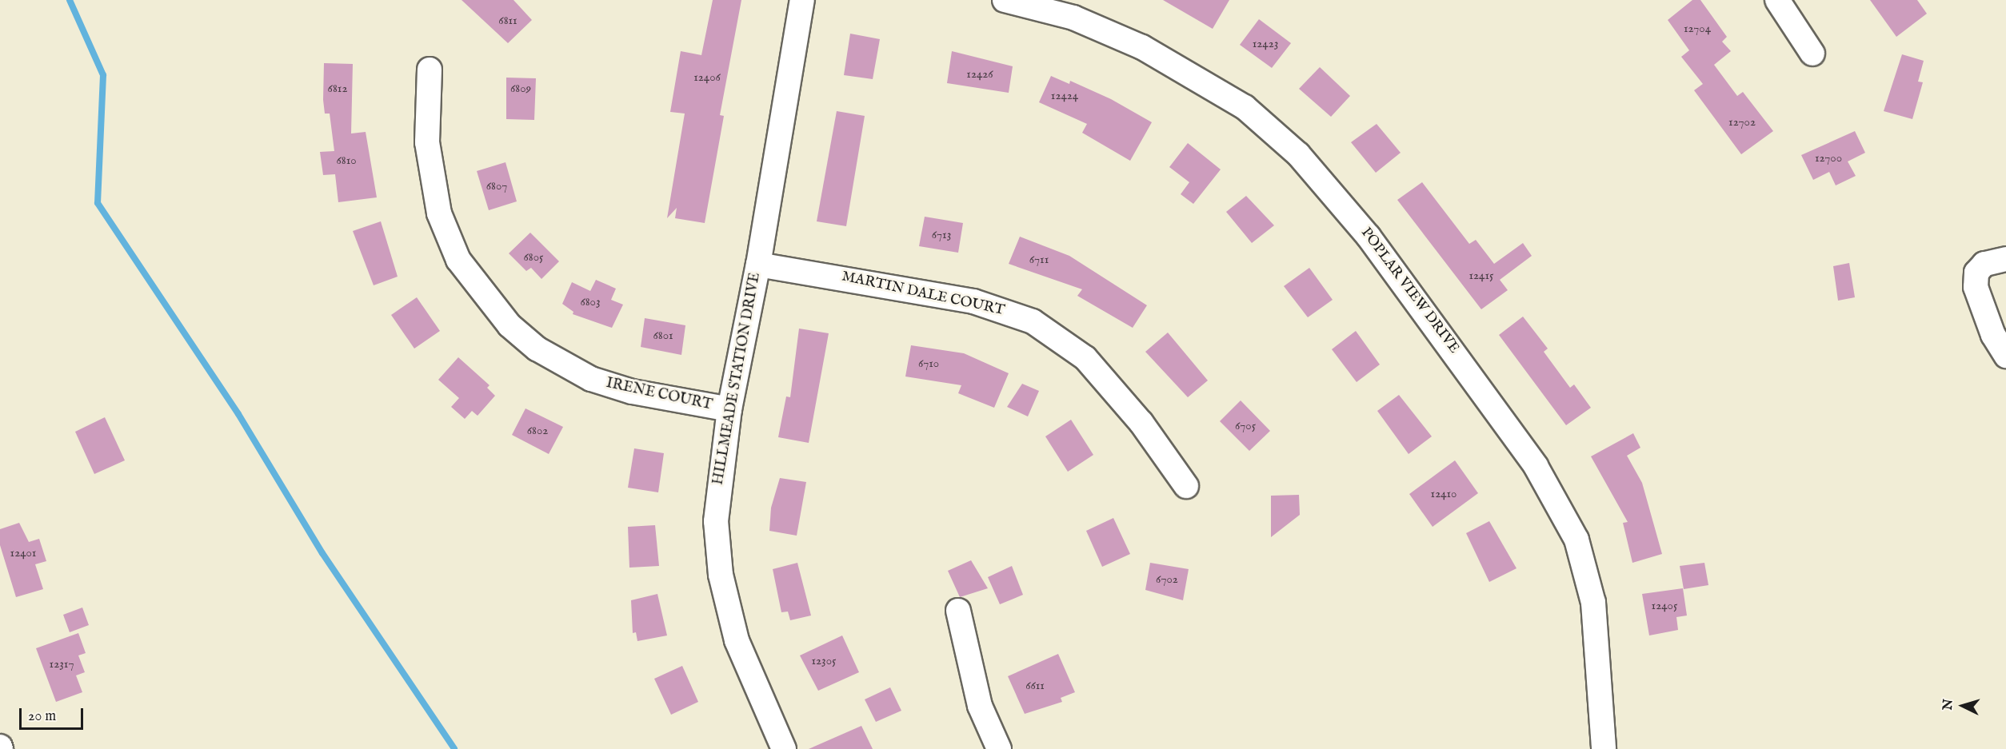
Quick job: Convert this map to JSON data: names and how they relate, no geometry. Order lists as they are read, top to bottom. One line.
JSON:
{"streets":{"street":["POPLAR VIEW DRIVE","MARTIN DALE COURT","HILLMEADE STATION DRIVE","IRENE COURT"]},"crossings":[["MARTIN DALE COURT","HILLMEADE STATION DRIVE"],["HILLMEADE STATION DRIVE","IRENE COURT"]],"house_numbers":["6811","12704","12423","12426","12406","6812","6809","12424","12702","12700","6810","6807","6713","6805","6711","12415","6803","6801","6710","6705","6802","12410","12401","6702","12405","12305","12317","6611"],"scale_bar":"20 m","north":"left"}
